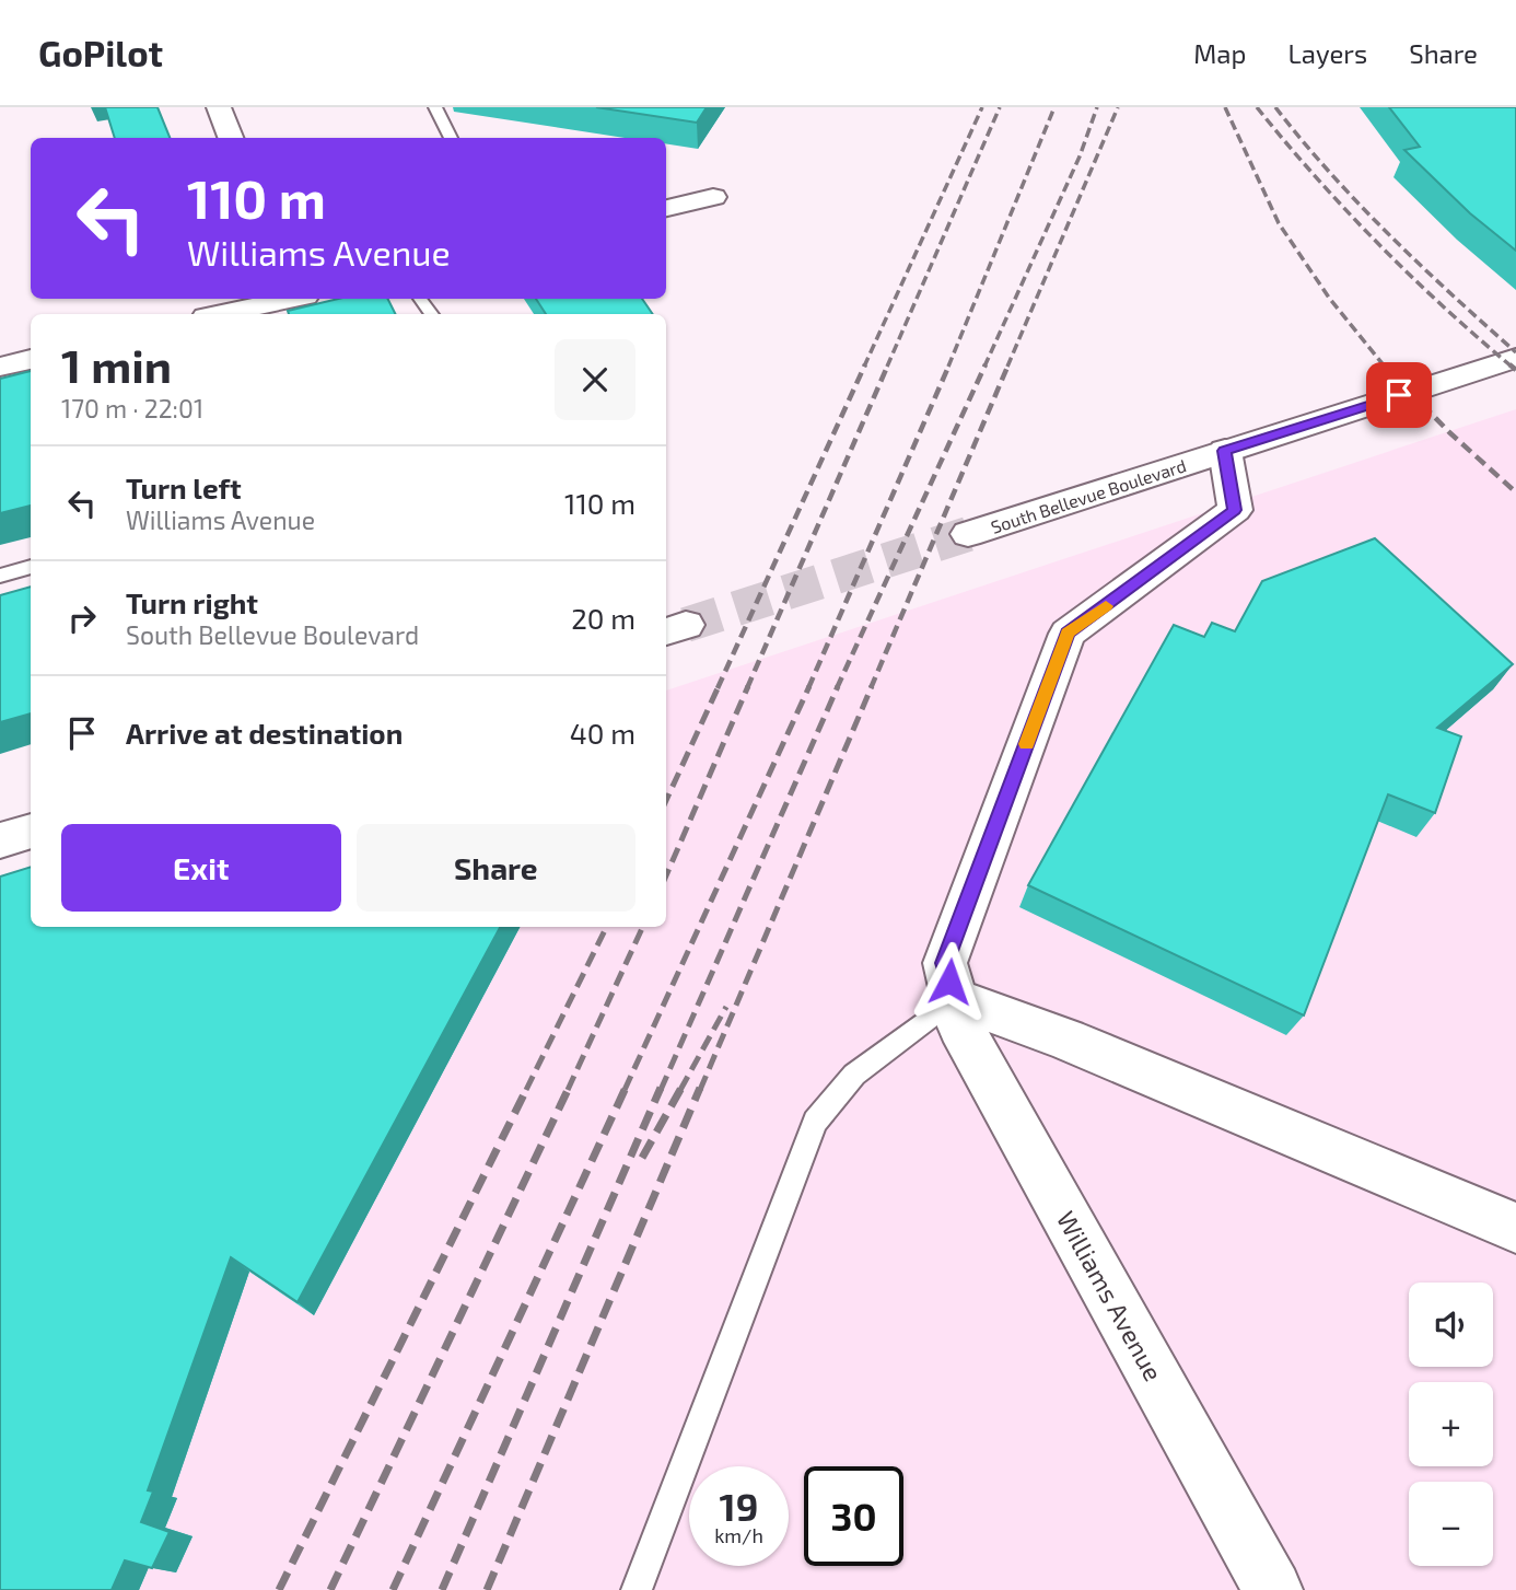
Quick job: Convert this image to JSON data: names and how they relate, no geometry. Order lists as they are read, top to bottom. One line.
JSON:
{"streets":{"street":["South Bellevue Boulevard","Williams Avenue"]},"crossings":[["South Bellevue Boulevard","Williams Avenue"]],"page":{"header":"GoPilot","nav":["Map","Layers","Share"],"turn":["110 m","Williams Avenue"],"heading":["1 min","170 m · 22:01"],"list":[{"name":"Turn left","note":"Williams Avenue","value":"110 m"},{"name":"Turn right","note":"South Bellevue Boulevard","value":"20 m"},{"name":"Arrive at destination","value":"40 m"}],"buttons":["Exit","Share"],"map_buttons":["+","−"],"speed":"19 km/h","limit":"30"}}
